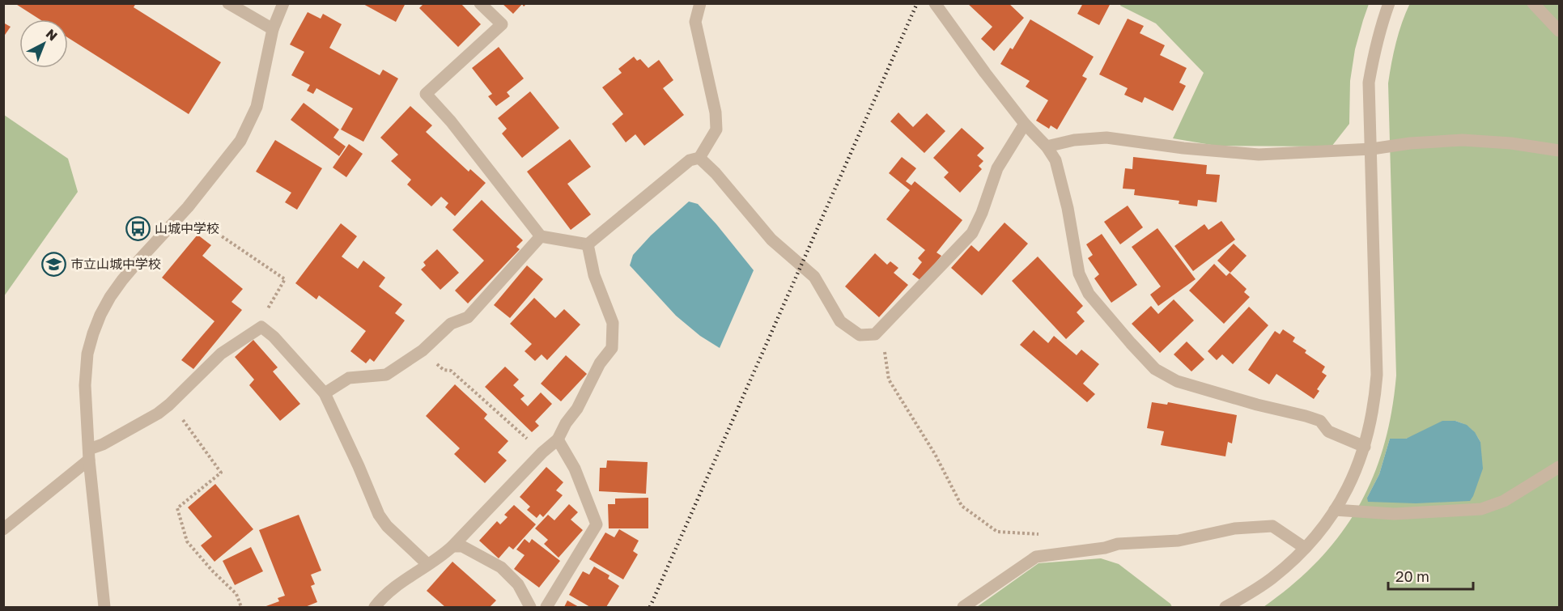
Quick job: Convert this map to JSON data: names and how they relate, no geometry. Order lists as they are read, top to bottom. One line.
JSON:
{"places":{"bus stop":["山城中学校"],"school or university":["市立山城中学校"]},"scale_bar":"20 m","north":"top right"}
